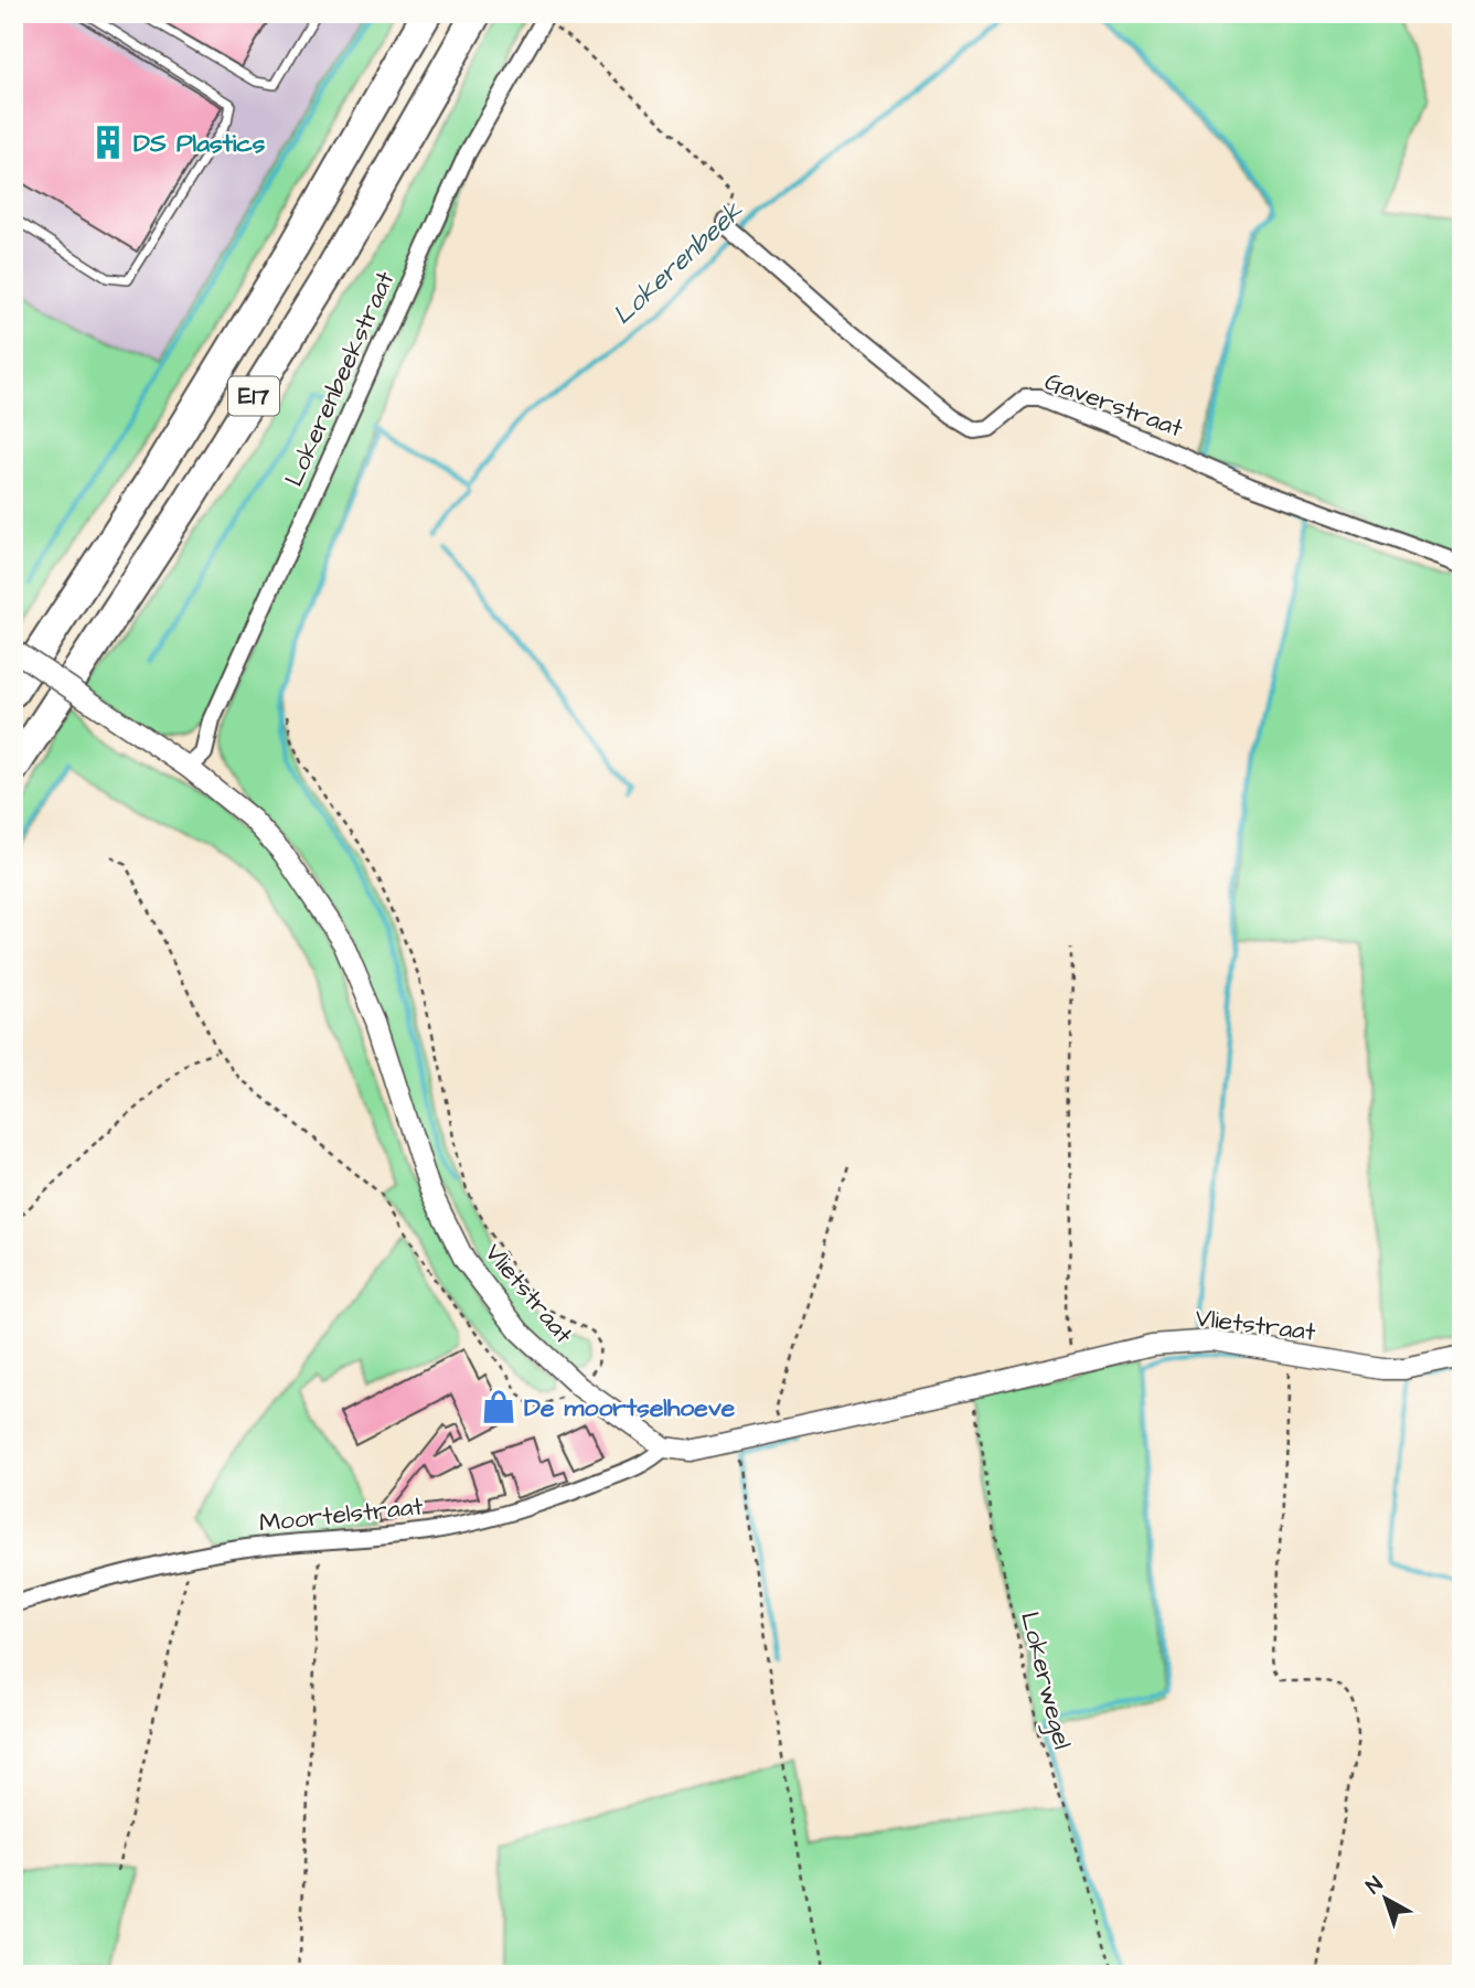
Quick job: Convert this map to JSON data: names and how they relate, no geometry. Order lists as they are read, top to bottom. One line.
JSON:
{"streets":{"highway":["E17"],"street":["Lokerenbeekstraat","Gaverstraat","Vlietstraat","Moortelstraat"],"path":["Lokerwegel"]},"crossings":[["Lokerenbeekstraat","Vlietstraat"],["Vlietstraat","Moortelstraat"],["Vlietstraat","Lokerwegel"]],"water":["Lokerenbeek"],"places":{"building":["DS Plastics"],"shop":["De moortselhoeve"]},"north":"top left"}
